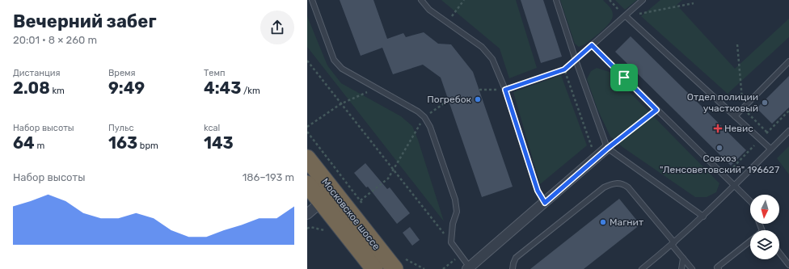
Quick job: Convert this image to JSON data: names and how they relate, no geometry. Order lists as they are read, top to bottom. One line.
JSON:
{"streets":{"highway":["Московское шоссе"]},"places":{"other":["Погребок","Отдел полиции участковый","Совхоз \"Ленсоветовский\" 196627","Магнит"],"health":["Невис"]},"north":"bottom","page":{"heading":["Вечерний забег","20:01 · 8 × 260 m"],"stats":[["Дистанция","2.08 km"],["Время","9:49"],["Темп","4:43 /km"],["Набор высоты","64 m"],["Пульс","163 bpm"],["kcal","143"]],"chart":["Набор высоты","186–193 m"]}}
